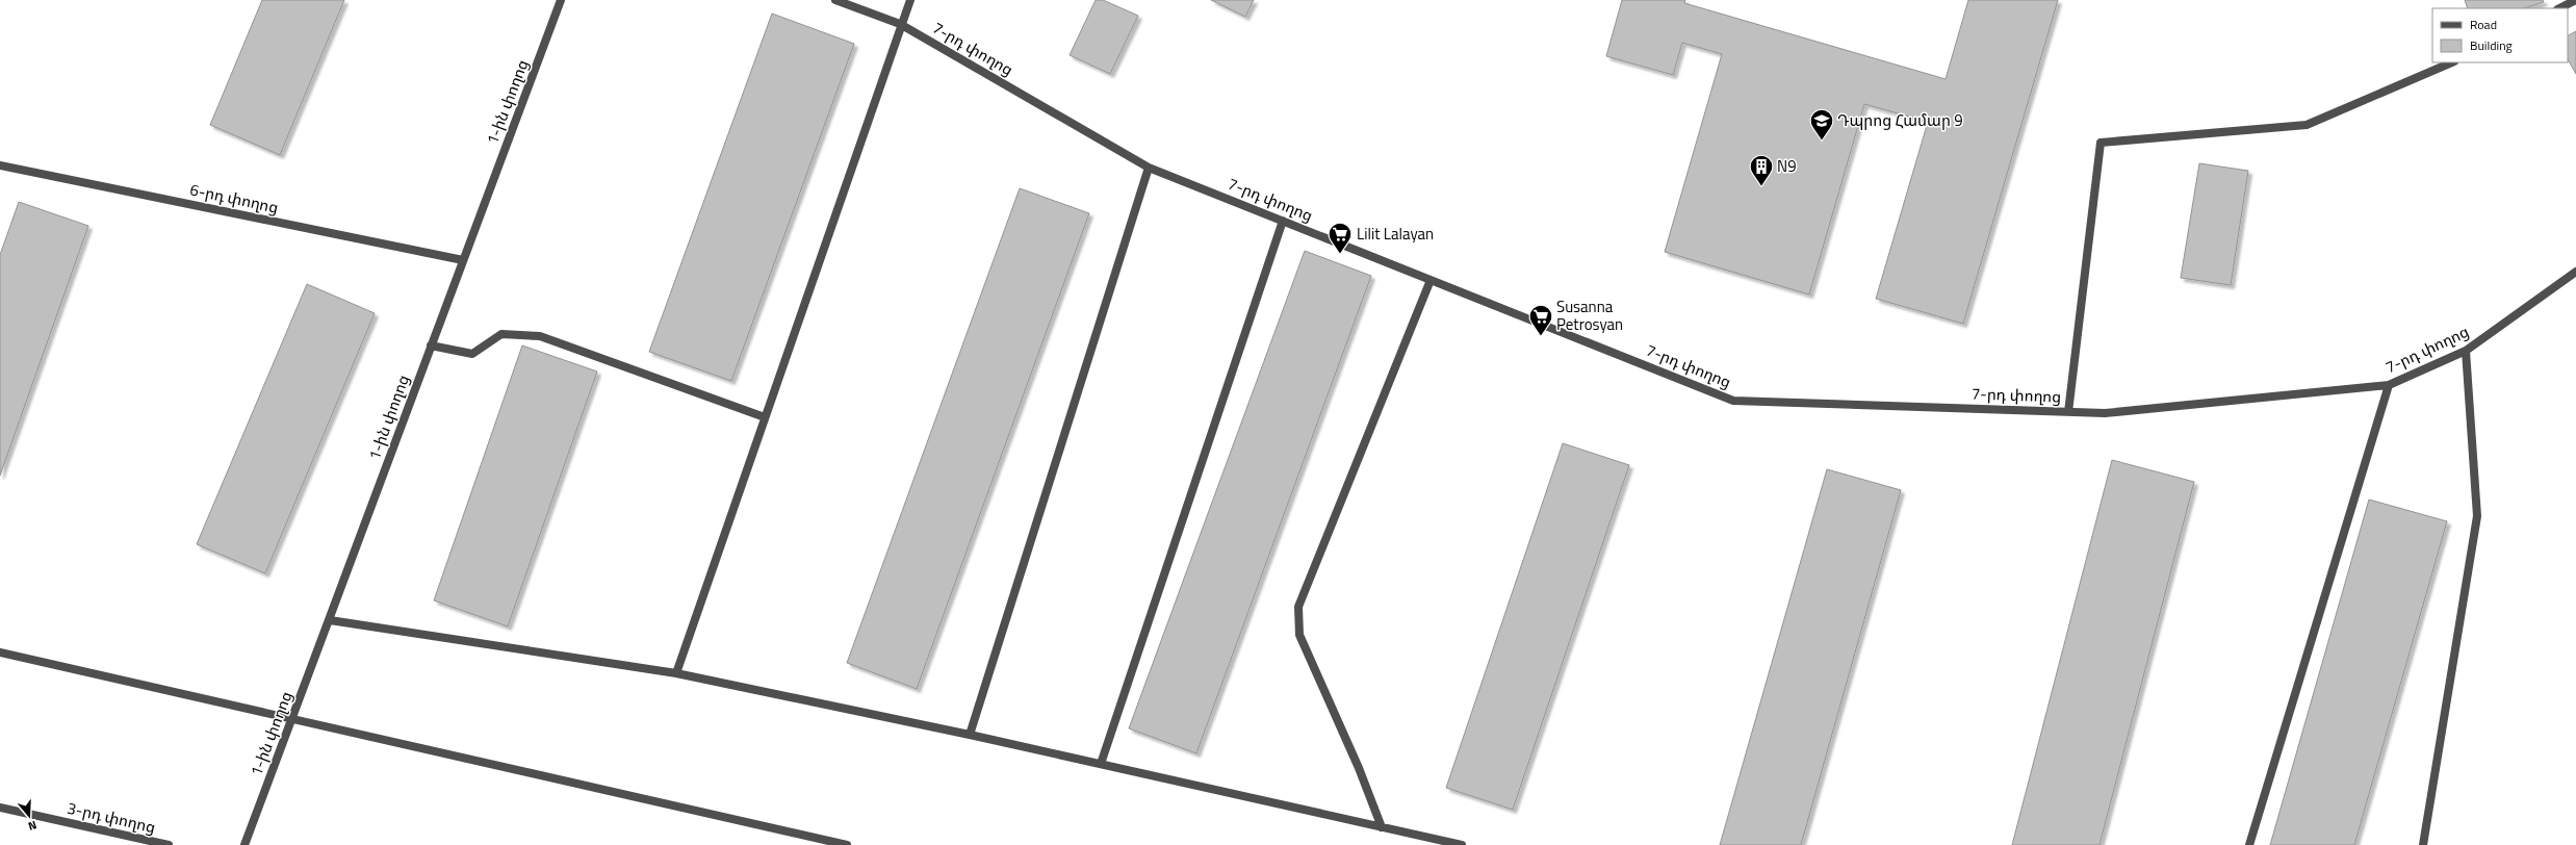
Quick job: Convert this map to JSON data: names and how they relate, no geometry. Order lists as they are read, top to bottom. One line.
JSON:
{"streets":{"street":["7-րդ փողոց","1-ին փողոց","6-րդ փողոց","3-րդ փողոց"]},"crossings":[["1-ին փողոց","6-րդ փողոց"]],"places":{"school or university":["Դպրոց Համար 9"],"building":["N9"],"supermarket":["Lilit Lalayan","Susanna Petrosyan"]},"legend":["Road","Building"],"north":"bottom"}
